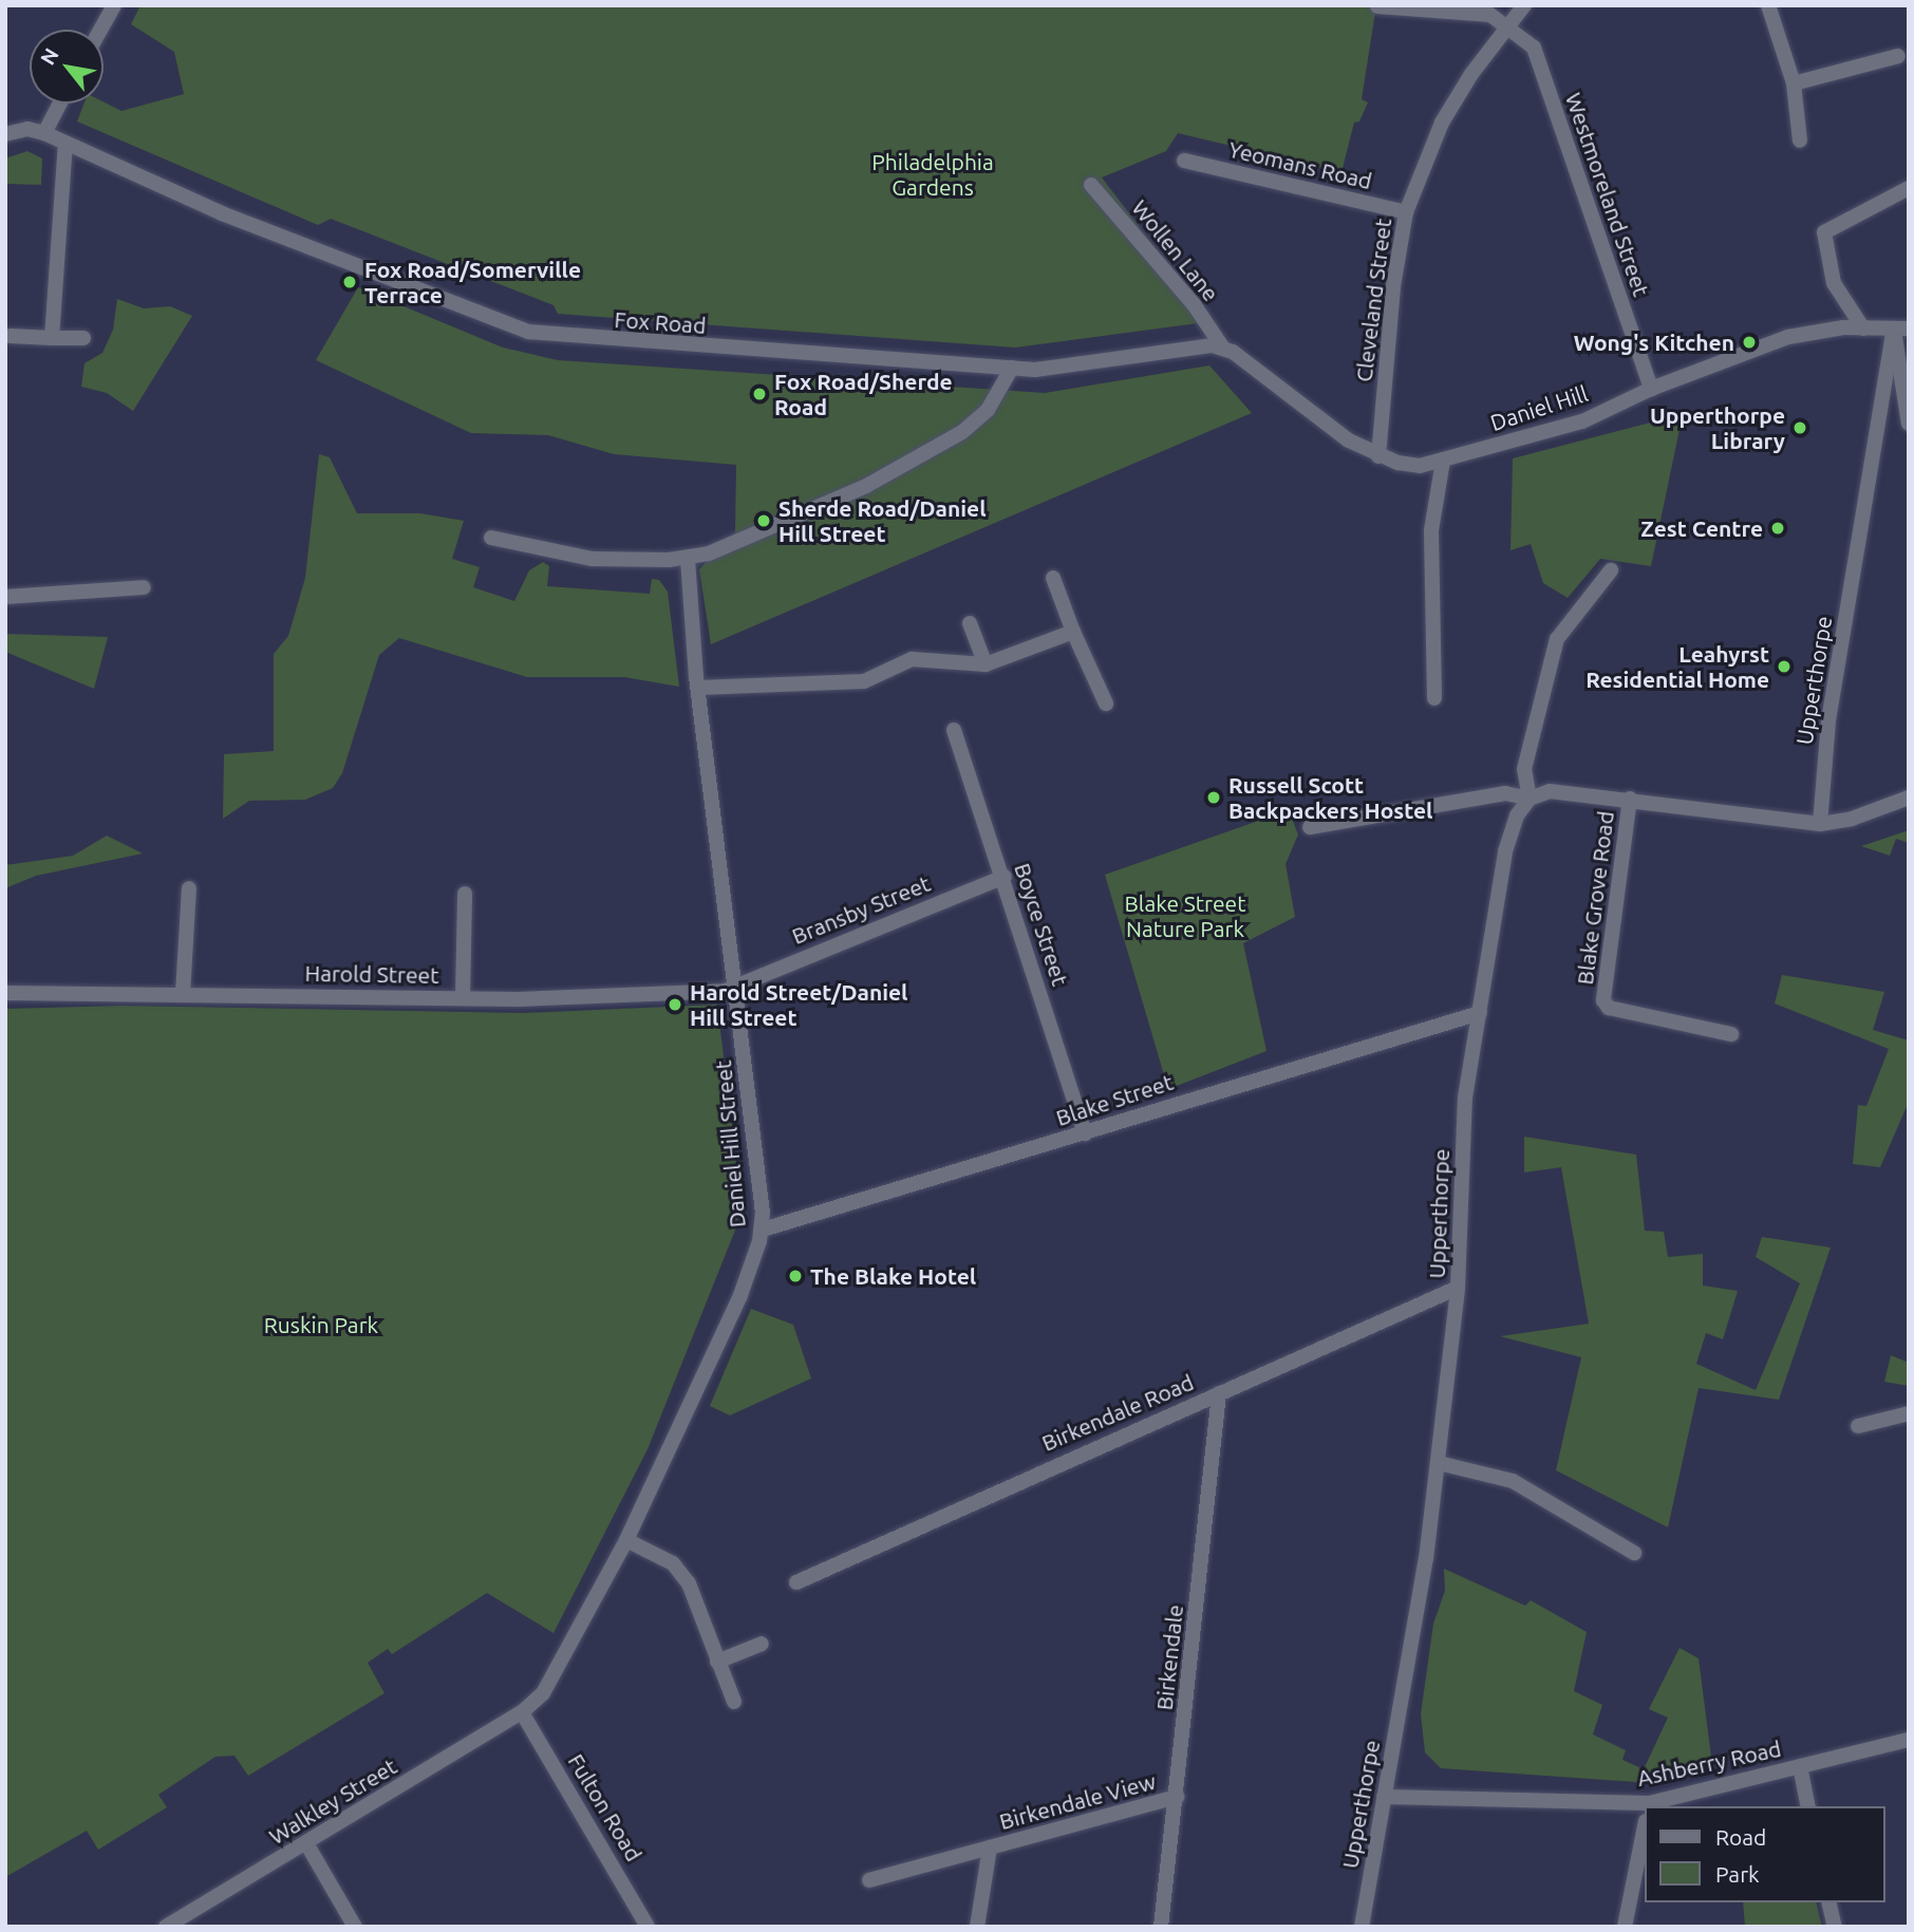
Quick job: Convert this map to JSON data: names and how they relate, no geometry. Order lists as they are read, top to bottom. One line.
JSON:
{"streets":{"street":["Yeomans Road","Westmoreland Street","Wollen Lane","Cleveland Street","Fox Road","Daniel Hill","Upperthorpe","Blake Grove Road","Bransby Street","Boyce Street","Harold Street","Blake Street","Daniel Hill Street","Birkendale Road","Birkendale","Ashberry Road","Walkley Street","Birkendale View","Fulton Road"]},"crossings":[["Yeomans Road","Cleveland Street"],["Westmoreland Street","Cleveland Street"],["Westmoreland Street","Daniel Hill"],["Wollen Lane","Fox Road"],["Wollen Lane","Daniel Hill"],["Cleveland Street","Daniel Hill"],["Fox Road","Daniel Hill"],["Daniel Hill","Upperthorpe"],["Upperthorpe","Blake Street"],["Upperthorpe","Birkendale Road"],["Upperthorpe","Ashberry Road"],["Bransby Street","Boyce Street"],["Bransby Street","Harold Street"],["Bransby Street","Daniel Hill Street"],["Boyce Street","Blake Street"],["Harold Street","Daniel Hill Street"],["Blake Street","Daniel Hill Street"],["Daniel Hill Street","Walkley Street"],["Daniel Hill Street","Fulton Road"],["Birkendale Road","Birkendale"],["Birkendale","Birkendale View"],["Walkley Street","Fulton Road"]],"parks":["Philadelphia Gardens","Blake Street Nature Park","Ruskin Park"],"places":["Fox Road/Somerville Terrace","Wong's Kitchen","Fox Road/Sherde Road","Upperthorpe Library","Sherde Road/Daniel Hill Street","Zest Centre","Leahyrst Residential Home","Russell Scott Backpackers Hostel","Harold Street/Daniel Hill Street","The Blake Hotel"],"legend":["Road","Park"],"north":"top left"}
